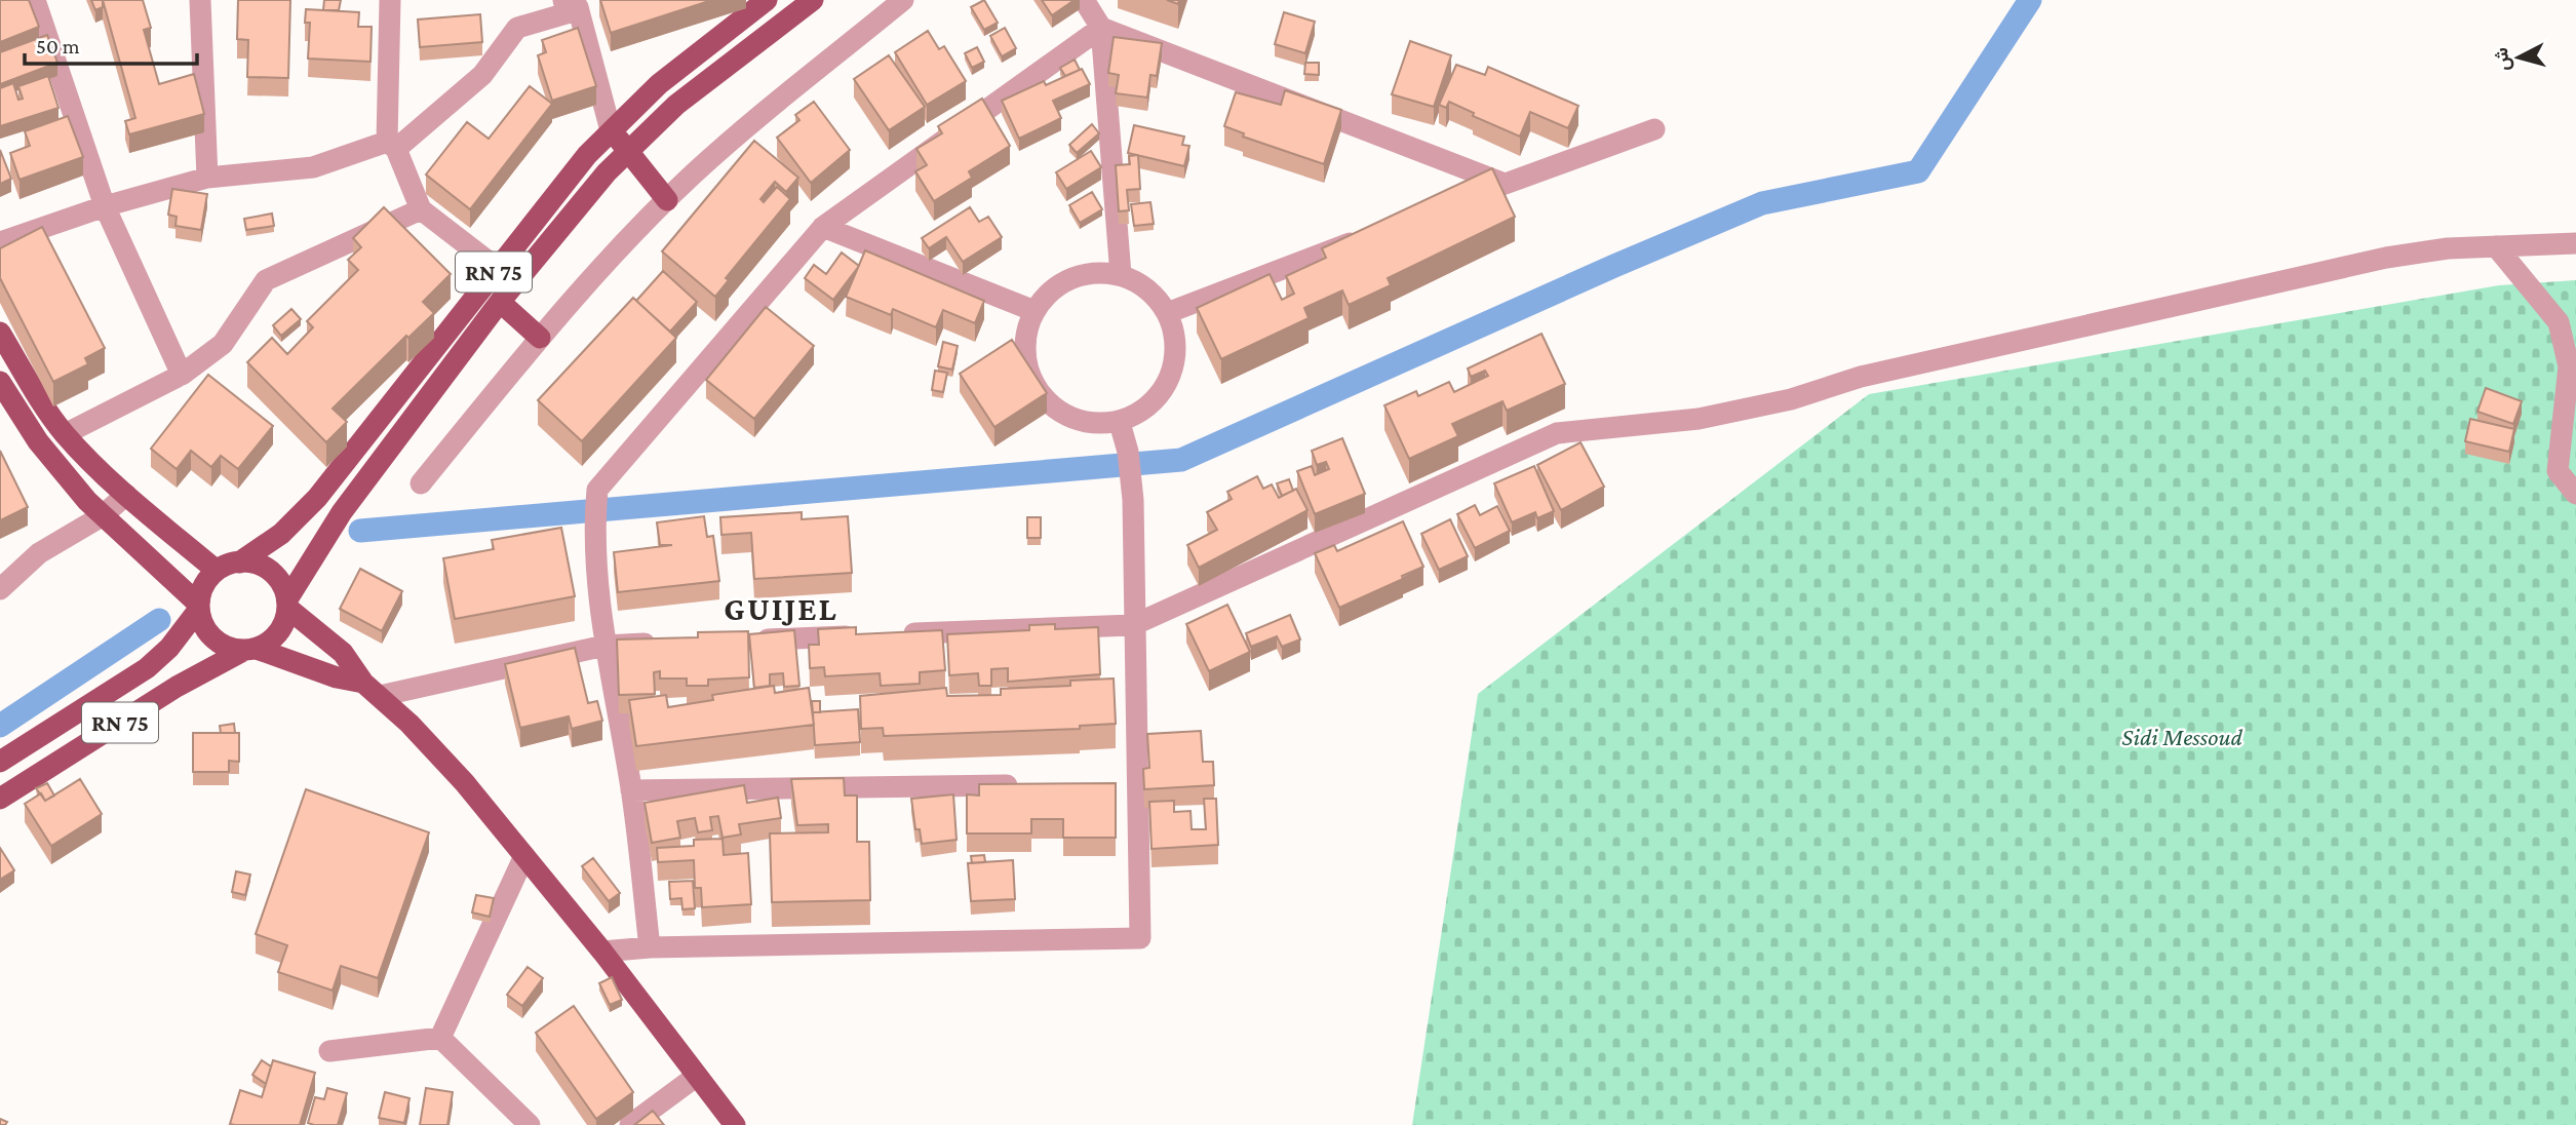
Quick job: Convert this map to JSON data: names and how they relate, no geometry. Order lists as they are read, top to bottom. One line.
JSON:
{"streets":{"main road":["RN 75"]},"districts":["GUIJEL"],"parks":["Sidi Messoud"],"scale_bar":"50 m","north":"left"}
